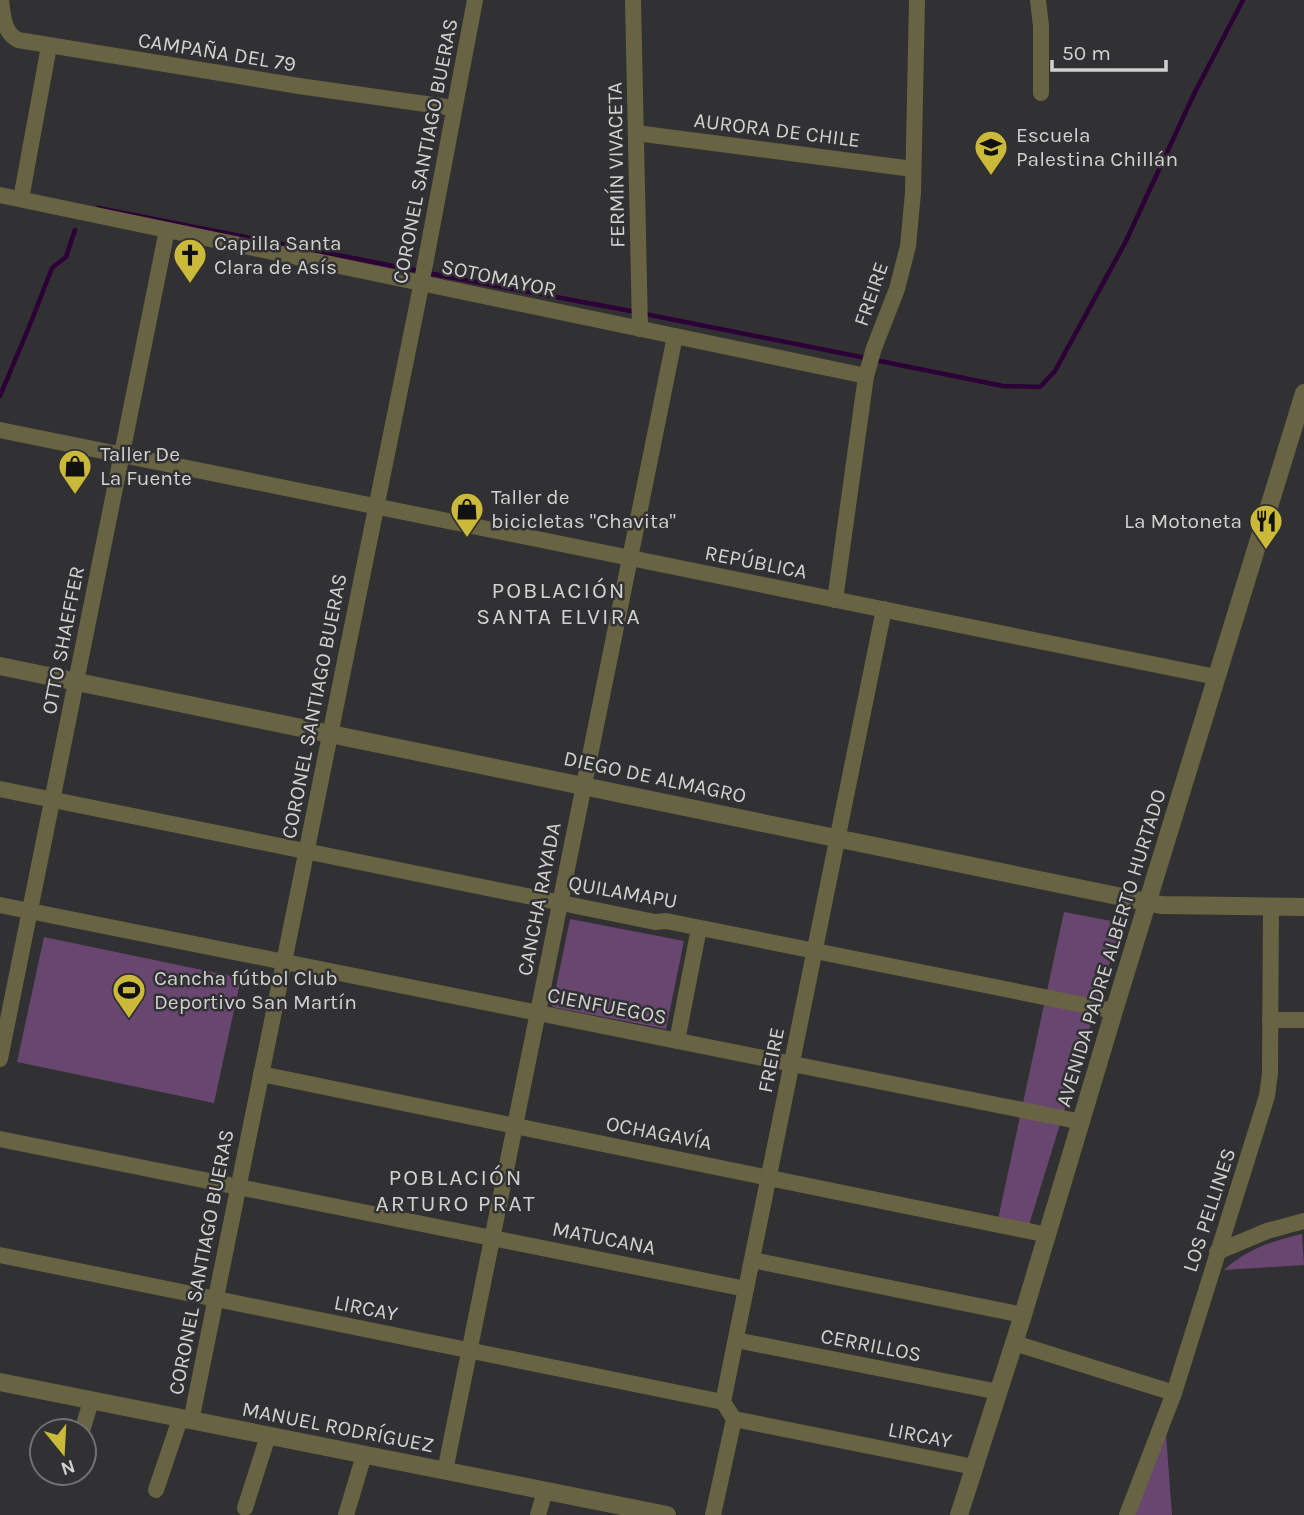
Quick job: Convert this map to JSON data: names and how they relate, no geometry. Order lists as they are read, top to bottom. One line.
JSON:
{"streets":{"street":["CAMPAÑA DEL 79","AURORA DE CHILE","CORONEL SANTIAGO BUERAS","FERMÍN VIVACETA","SOTOMAYOR","FREIRE","REPÚBLICA","OTTO SHAEFFER","DIEGO DE ALMAGRO","QUILAMAPU","CANCHA RAYADA","AVENIDA PADRE ALBERTO HURTADO","CIENFUEGOS","OCHAGAVÍA","LOS PELLINES","MATUCANA","LIRCAY","CERRILLOS","MANUEL RODRÍGUEZ"]},"crossings":[["CAMPAÑA DEL 79","CORONEL SANTIAGO BUERAS"],["AURORA DE CHILE","FERMÍN VIVACETA"],["AURORA DE CHILE","FREIRE"],["CORONEL SANTIAGO BUERAS","SOTOMAYOR"],["CORONEL SANTIAGO BUERAS","REPÚBLICA"],["CORONEL SANTIAGO BUERAS","DIEGO DE ALMAGRO"],["CORONEL SANTIAGO BUERAS","QUILAMAPU"],["CORONEL SANTIAGO BUERAS","CIENFUEGOS"],["CORONEL SANTIAGO BUERAS","OCHAGAVÍA"],["CORONEL SANTIAGO BUERAS","MATUCANA"],["CORONEL SANTIAGO BUERAS","LIRCAY"],["CORONEL SANTIAGO BUERAS","MANUEL RODRÍGUEZ"],["FERMÍN VIVACETA","SOTOMAYOR"],["SOTOMAYOR","FREIRE"],["SOTOMAYOR","OTTO SHAEFFER"],["SOTOMAYOR","CANCHA RAYADA"],["FREIRE","REPÚBLICA"],["FREIRE","DIEGO DE ALMAGRO"],["FREIRE","QUILAMAPU"],["FREIRE","CIENFUEGOS"],["FREIRE","OCHAGAVÍA"],["FREIRE","MATUCANA"],["FREIRE","LIRCAY"],["FREIRE","CERRILLOS"],["REPÚBLICA","OTTO SHAEFFER"],["REPÚBLICA","CANCHA RAYADA"],["REPÚBLICA","AVENIDA PADRE ALBERTO HURTADO"],["OTTO SHAEFFER","DIEGO DE ALMAGRO"],["OTTO SHAEFFER","QUILAMAPU"],["OTTO SHAEFFER","CIENFUEGOS"],["DIEGO DE ALMAGRO","CANCHA RAYADA"],["DIEGO DE ALMAGRO","AVENIDA PADRE ALBERTO HURTADO"],["DIEGO DE ALMAGRO","LOS PELLINES"],["QUILAMAPU","CANCHA RAYADA"],["QUILAMAPU","AVENIDA PADRE ALBERTO HURTADO"],["CANCHA RAYADA","CIENFUEGOS"],["CANCHA RAYADA","OCHAGAVÍA"],["CANCHA RAYADA","MATUCANA"],["CANCHA RAYADA","LIRCAY"],["CANCHA RAYADA","MANUEL RODRÍGUEZ"],["AVENIDA PADRE ALBERTO HURTADO","CIENFUEGOS"],["AVENIDA PADRE ALBERTO HURTADO","OCHAGAVÍA"],["AVENIDA PADRE ALBERTO HURTADO","LIRCAY"],["AVENIDA PADRE ALBERTO HURTADO","CERRILLOS"]],"districts":["POBLACIÓN SANTA ELVIRA","POBLACIÓN ARTURO PRAT"],"places":{"school or university":["Escuela Palestina Chillán"],"church":["Capilla Santa Clara de Asís"],"shop":["Taller De La Fuente","Taller de bicicletas \"Chavita\""],"restaurant":["La Motoneta"],"sports":["Cancha fútbol Club Deportivo San Martín"]},"scale_bar":"50 m","north":"bottom"}
